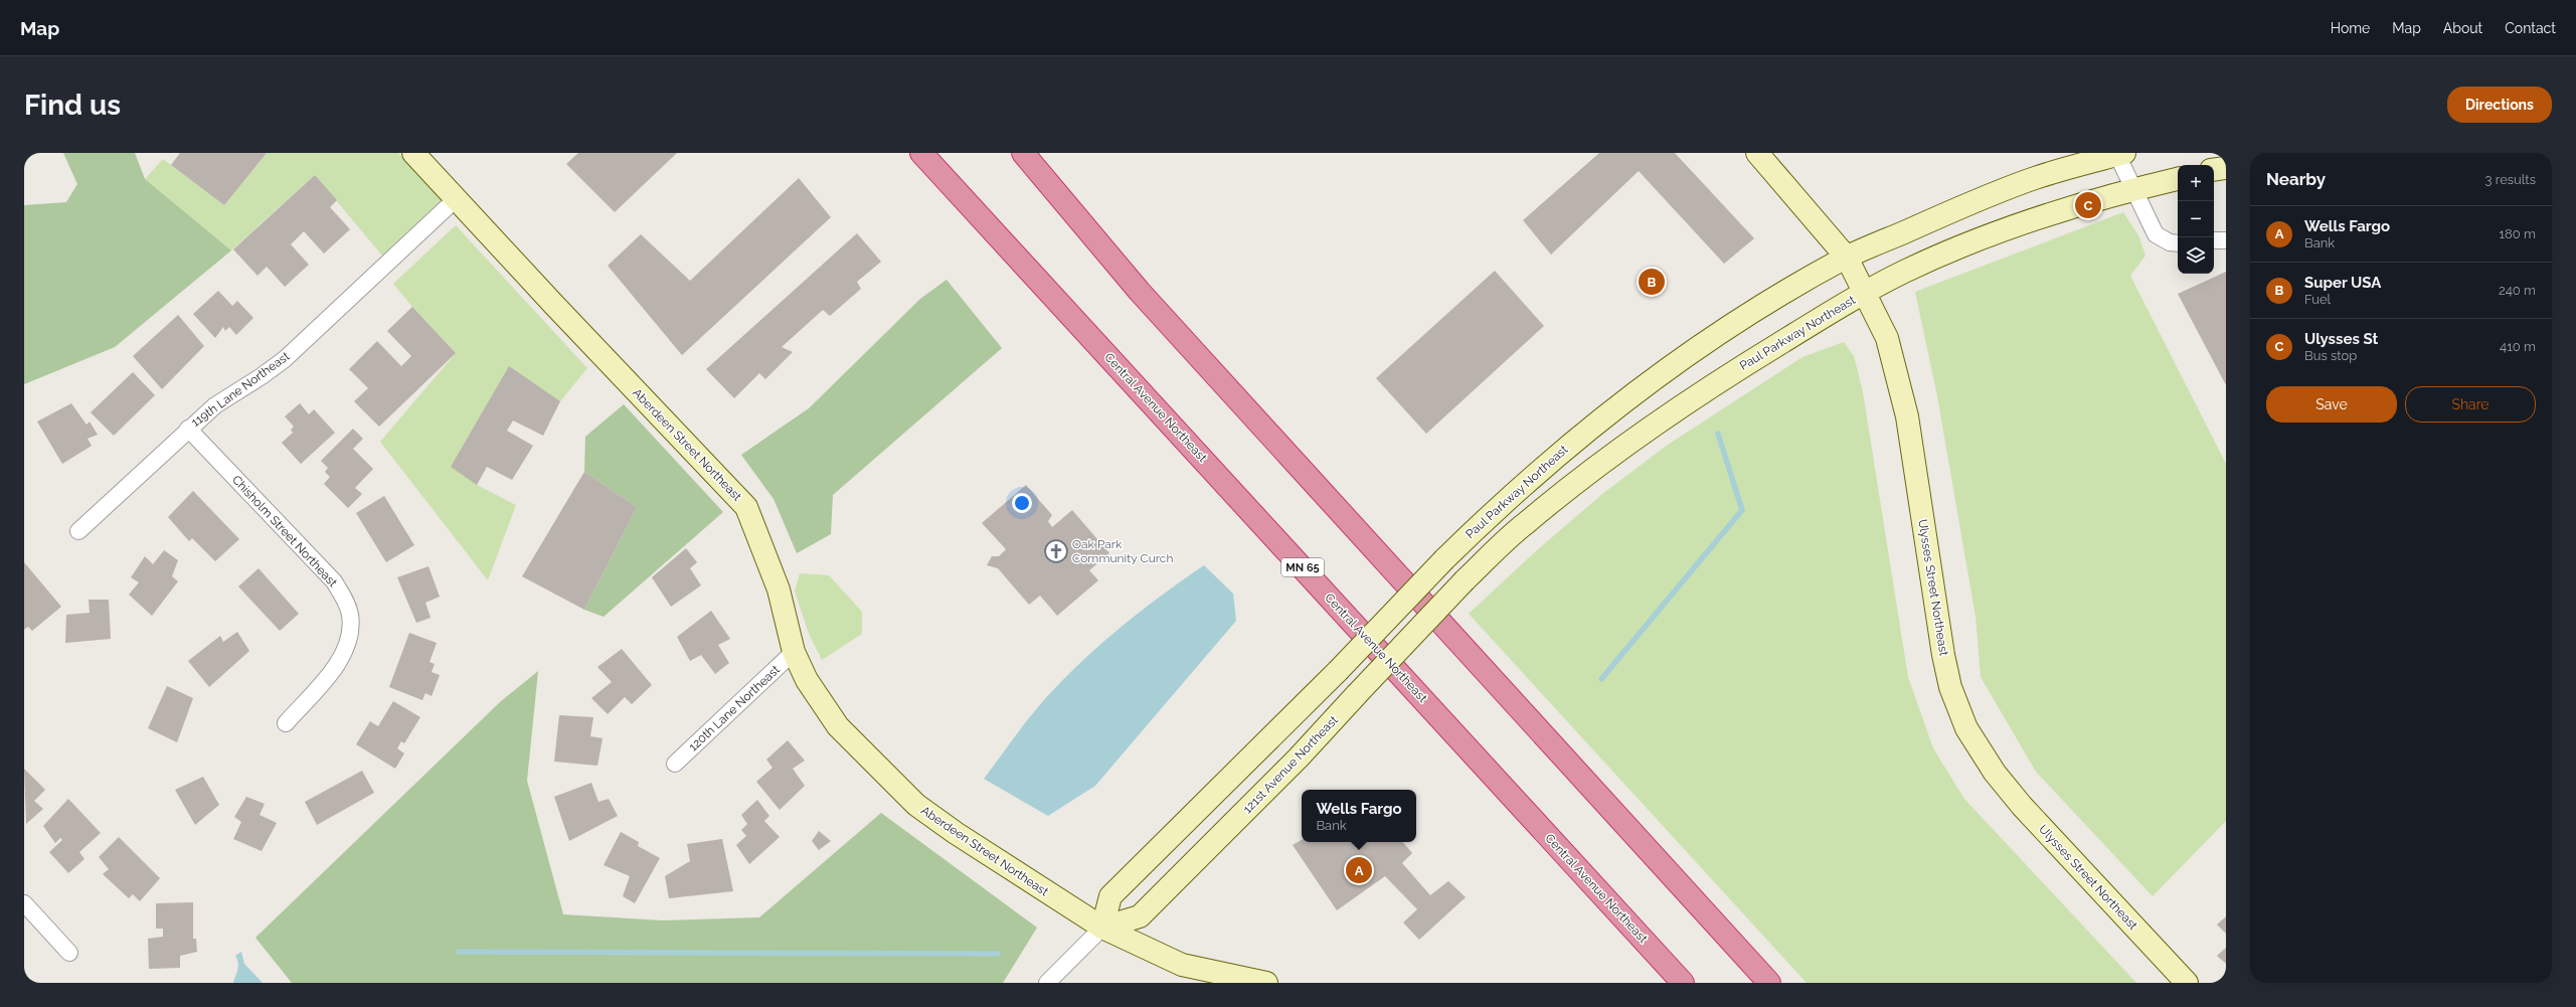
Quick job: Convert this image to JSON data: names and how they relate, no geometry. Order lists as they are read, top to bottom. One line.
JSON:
{"streets":{"highway":["Central Avenue Northeast","MN 65"],"street":["Paul Parkway Northeast","119th Lane Northeast","Aberdeen Street Northeast","Chisholm Street Northeast","Ulysses Street Northeast","120th Lane Northeast","121st Avenue Northeast"]},"crossings":[["Paul Parkway Northeast","Aberdeen Street Northeast"],["Paul Parkway Northeast","Ulysses Street Northeast"],["Paul Parkway Northeast","121st Avenue Northeast"],["119th Lane Northeast","Aberdeen Street Northeast"],["119th Lane Northeast","Chisholm Street Northeast"],["Aberdeen Street Northeast","120th Lane Northeast"],["Aberdeen Street Northeast","121st Avenue Northeast"]],"places":{"church":["Oak Park Community Curch"]},"page":{"header":"Map","nav":["Home","Map","About","Contact"],"buttons":["Directions",["Save","Share"]],"title":"Find us","heading":["Nearby","3 results"],"map_buttons":["+","−"],"pins":["C","B","A"],"list":[{"mark":"A","name":"Wells Fargo","note":"Bank","value":"180 m"},{"mark":"B","name":"Super USA","note":"Fuel","value":"240 m"},{"mark":"C","name":"Ulysses St","note":"Bus stop","value":"410 m"}],"popup":["Wells Fargo","Bank"]}}
